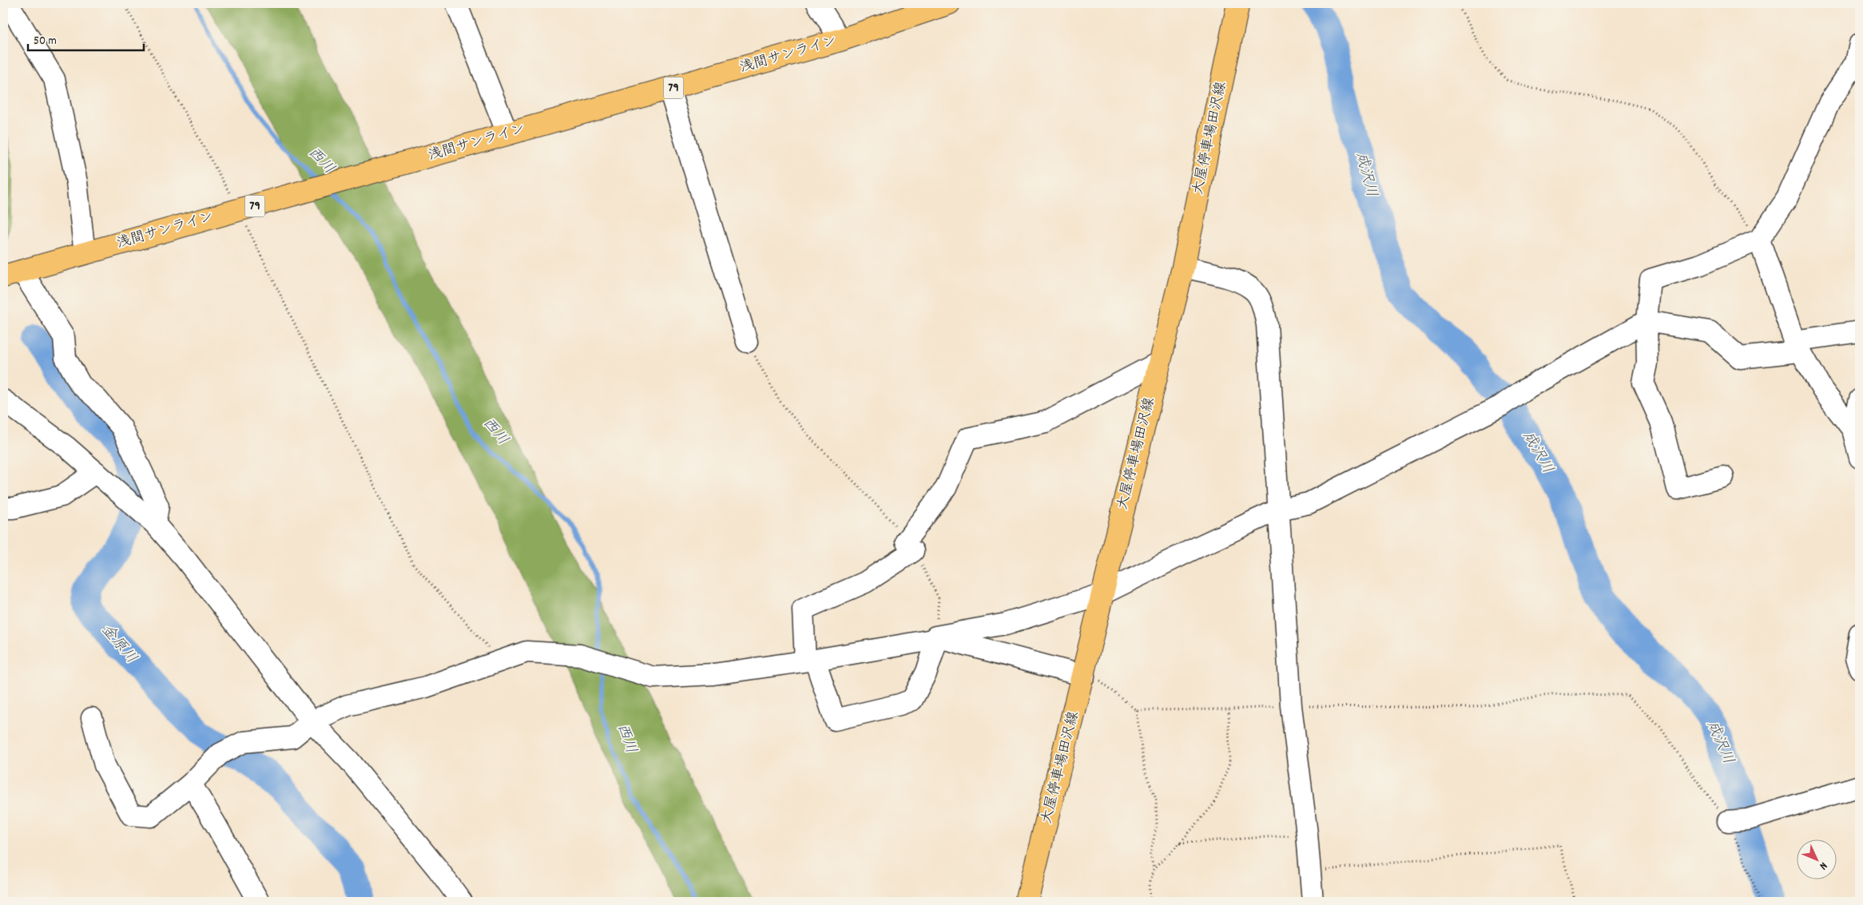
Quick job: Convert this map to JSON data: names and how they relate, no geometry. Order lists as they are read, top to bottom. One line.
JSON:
{"streets":{"main road":["浅間サンライン","79","大屋停車場田沢線"]},"water":["西川","成沢川","金原川"],"scale_bar":"50 m","north":"bottom right"}
